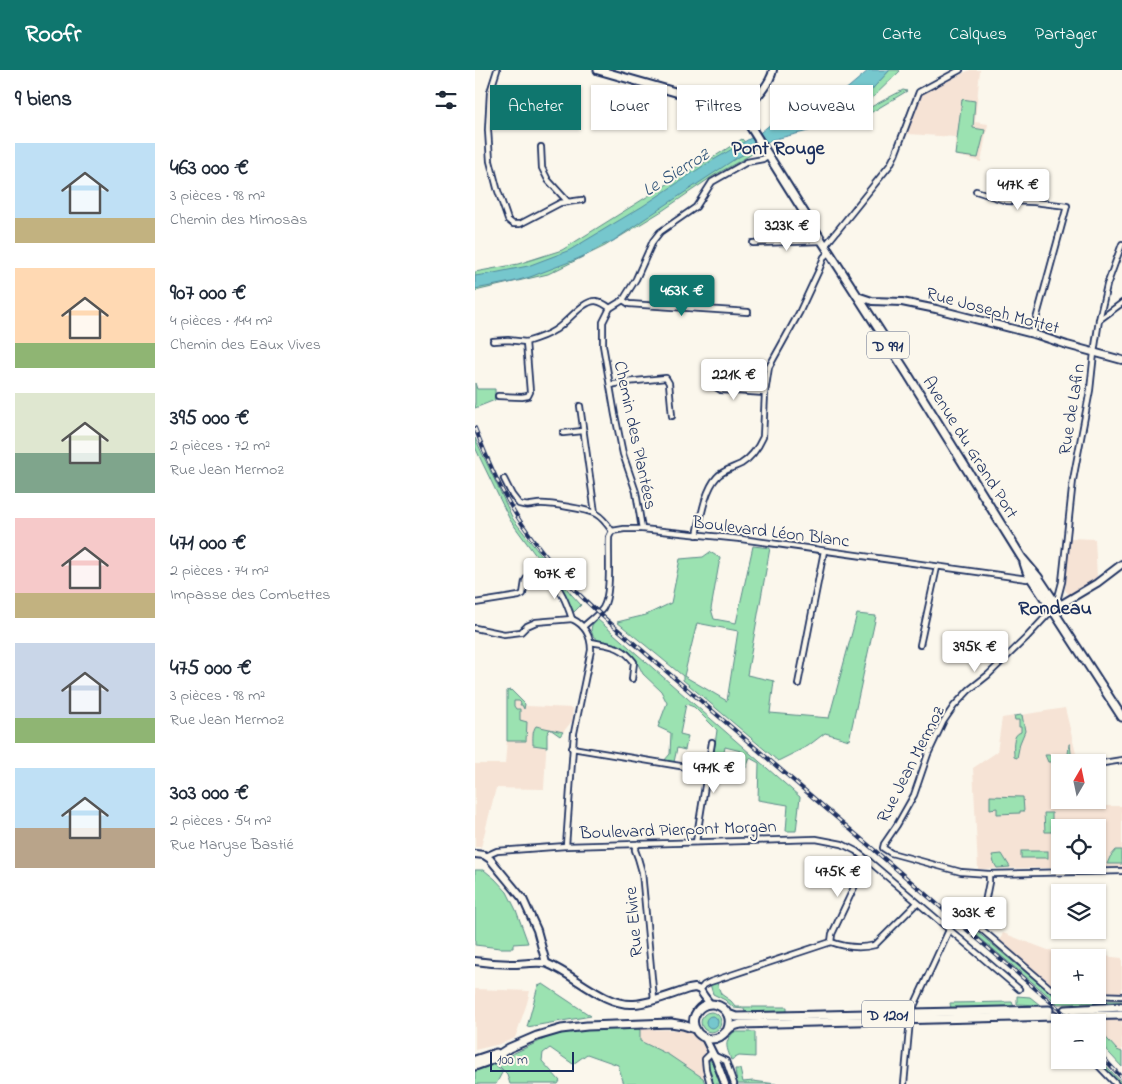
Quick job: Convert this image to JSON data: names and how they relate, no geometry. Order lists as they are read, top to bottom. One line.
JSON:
{"streets":{"main road":["D 991","Avenue du Grand Port","D 1201"],"street":["Rue Joseph Mottet","Rue de Lafin","Chemin des Plantées","Boulevard Léon Blanc","Rue Jean Mermoz","Boulevard Pierpont Morgan","Rue Elvire"]},"crossings":[["Rue Joseph Mottet","Rue de Lafin"],["Rue Joseph Mottet","Avenue du Grand Port"],["D 991","Rue de Lafin"],["D 991","Avenue du Grand Port"],["D 991","Boulevard Léon Blanc"],["D 991","Rue Jean Mermoz"],["Rue de Lafin","Rue Jean Mermoz"],["Chemin des Plantées","Boulevard Léon Blanc"],["Avenue du Grand Port","Boulevard Léon Blanc"],["Boulevard Pierpont Morgan","Rue Elvire"]],"districts":["Pont Rouge","Rondeau"],"water":["Le Sierroz"],"scale_bar":"100 m","north":"top","page":{"header":"Roofr","nav":["Carte","Calques","Partager"],"heading":"9 biens","chip":["Acheter","Louer","Filtres","Nouveau"],"list":[{"name":"463 000 €","note":"3 pièces · 98 m² · Chemin des Mimosas"},{"name":"907 000 €","note":"4 pièces · 144 m² · Chemin des Eaux Vives"},{"name":"395 000 €","note":"2 pièces · 72 m² · Rue Jean Mermoz"},{"name":"471 000 €","note":"2 pièces · 74 m² · Impasse des Combettes"},{"name":"475 000 €","note":"3 pièces · 98 m² · Rue Jean Mermoz"},{"name":"303 000 €","note":"2 pièces · 54 m² · Rue Maryse Bastié"}],"price":["417K €","323K €","463K €","221K €","907K €","395K €","471K €","475K €","303K €"],"map_buttons":["+","−"],"scale":"100 m"}}
